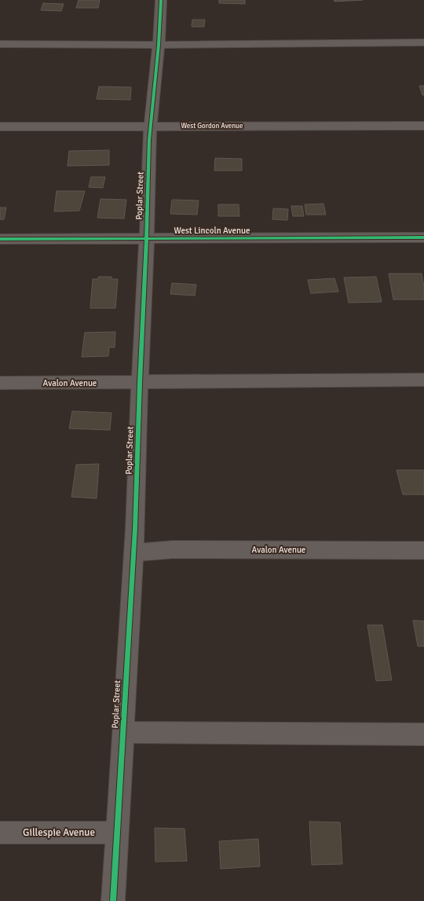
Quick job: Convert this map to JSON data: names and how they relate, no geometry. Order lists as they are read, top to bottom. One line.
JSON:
{"streets":{"street":["West Gordon Avenue","Poplar Street","West Lincoln Avenue","Avalon Avenue","Gillespie Avenue"]},"crossings":[["West Gordon Avenue","Poplar Street"],["Poplar Street","West Lincoln Avenue"],["Poplar Street","Avalon Avenue"],["Poplar Street","Gillespie Avenue"]]}
